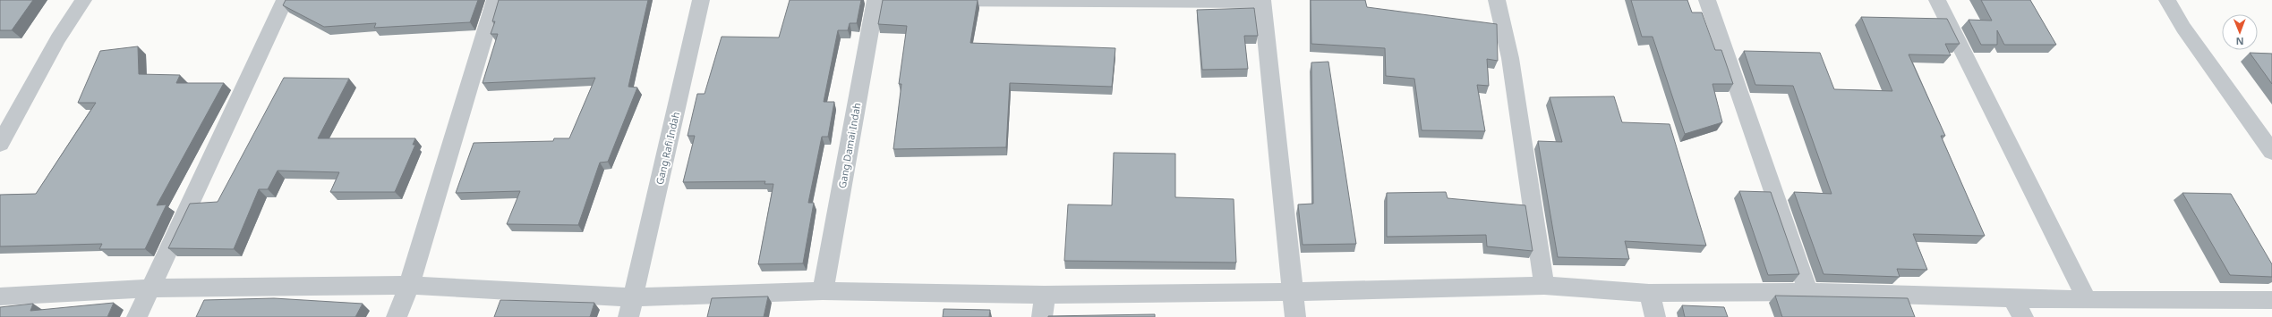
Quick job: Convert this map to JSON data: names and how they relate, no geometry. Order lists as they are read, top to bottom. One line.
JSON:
{"streets":{"street":["Gang Damai Indah","Gang Rafi Indah"]},"north":"bottom"}
